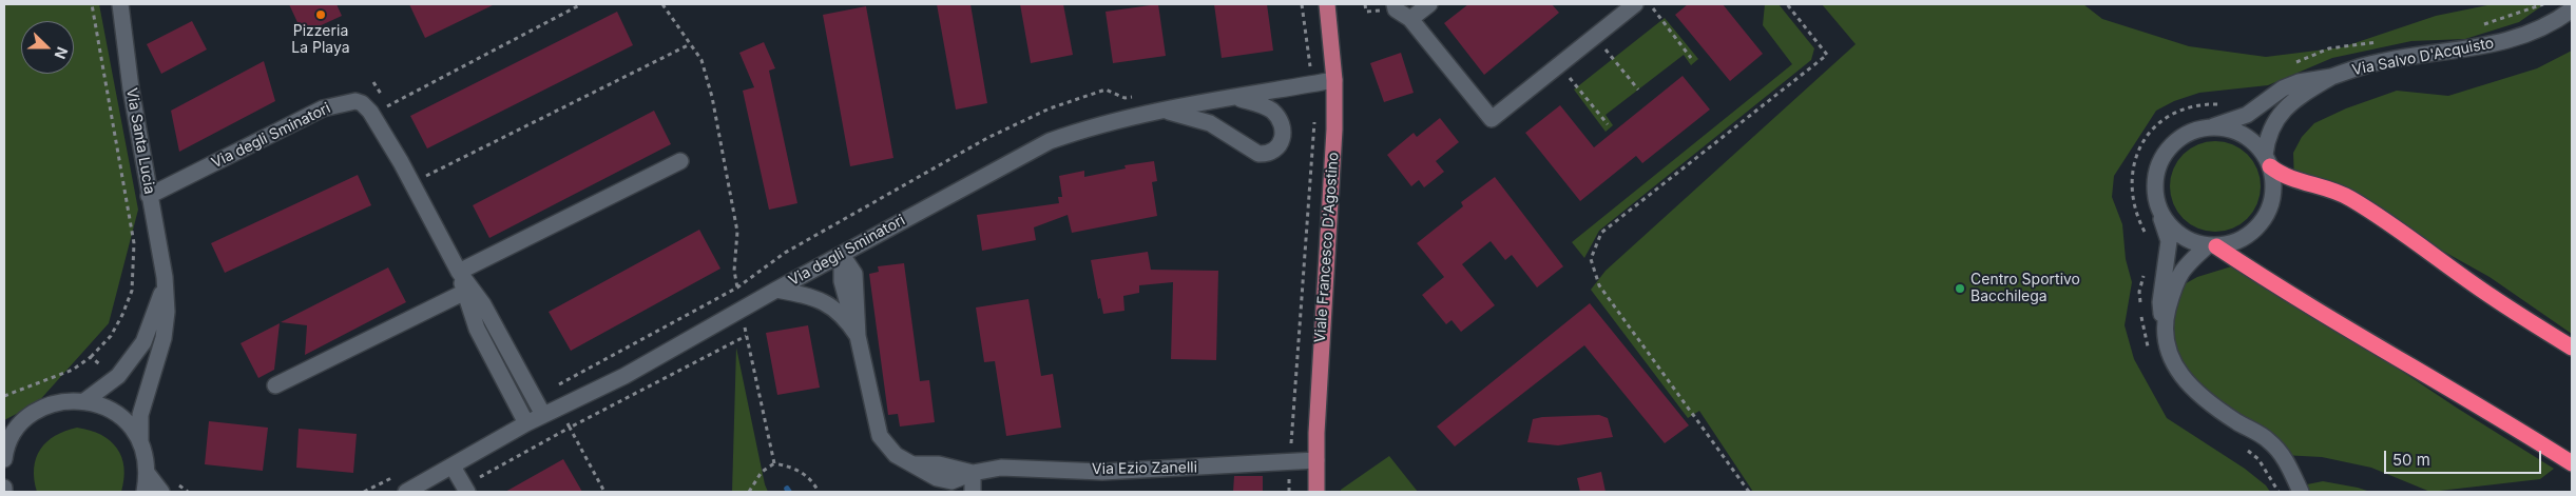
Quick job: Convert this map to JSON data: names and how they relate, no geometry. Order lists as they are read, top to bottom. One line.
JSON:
{"streets":{"main road":["Viale Francesco D'Agostino"],"street":["Via Salvo D'Acquisto","Via degli Sminatori","Via Santa Lucia","Via Ezio Zanelli"]},"crossings":[["Via degli Sminatori","Via Santa Lucia"],["Via degli Sminatori","Viale Francesco D'Agostino"],["Viale Francesco D'Agostino","Via Ezio Zanelli"]],"places":["Pizzeria La Playa","Centro Sportivo Bacchilega"],"scale_bar":"50 m","north":"right"}
